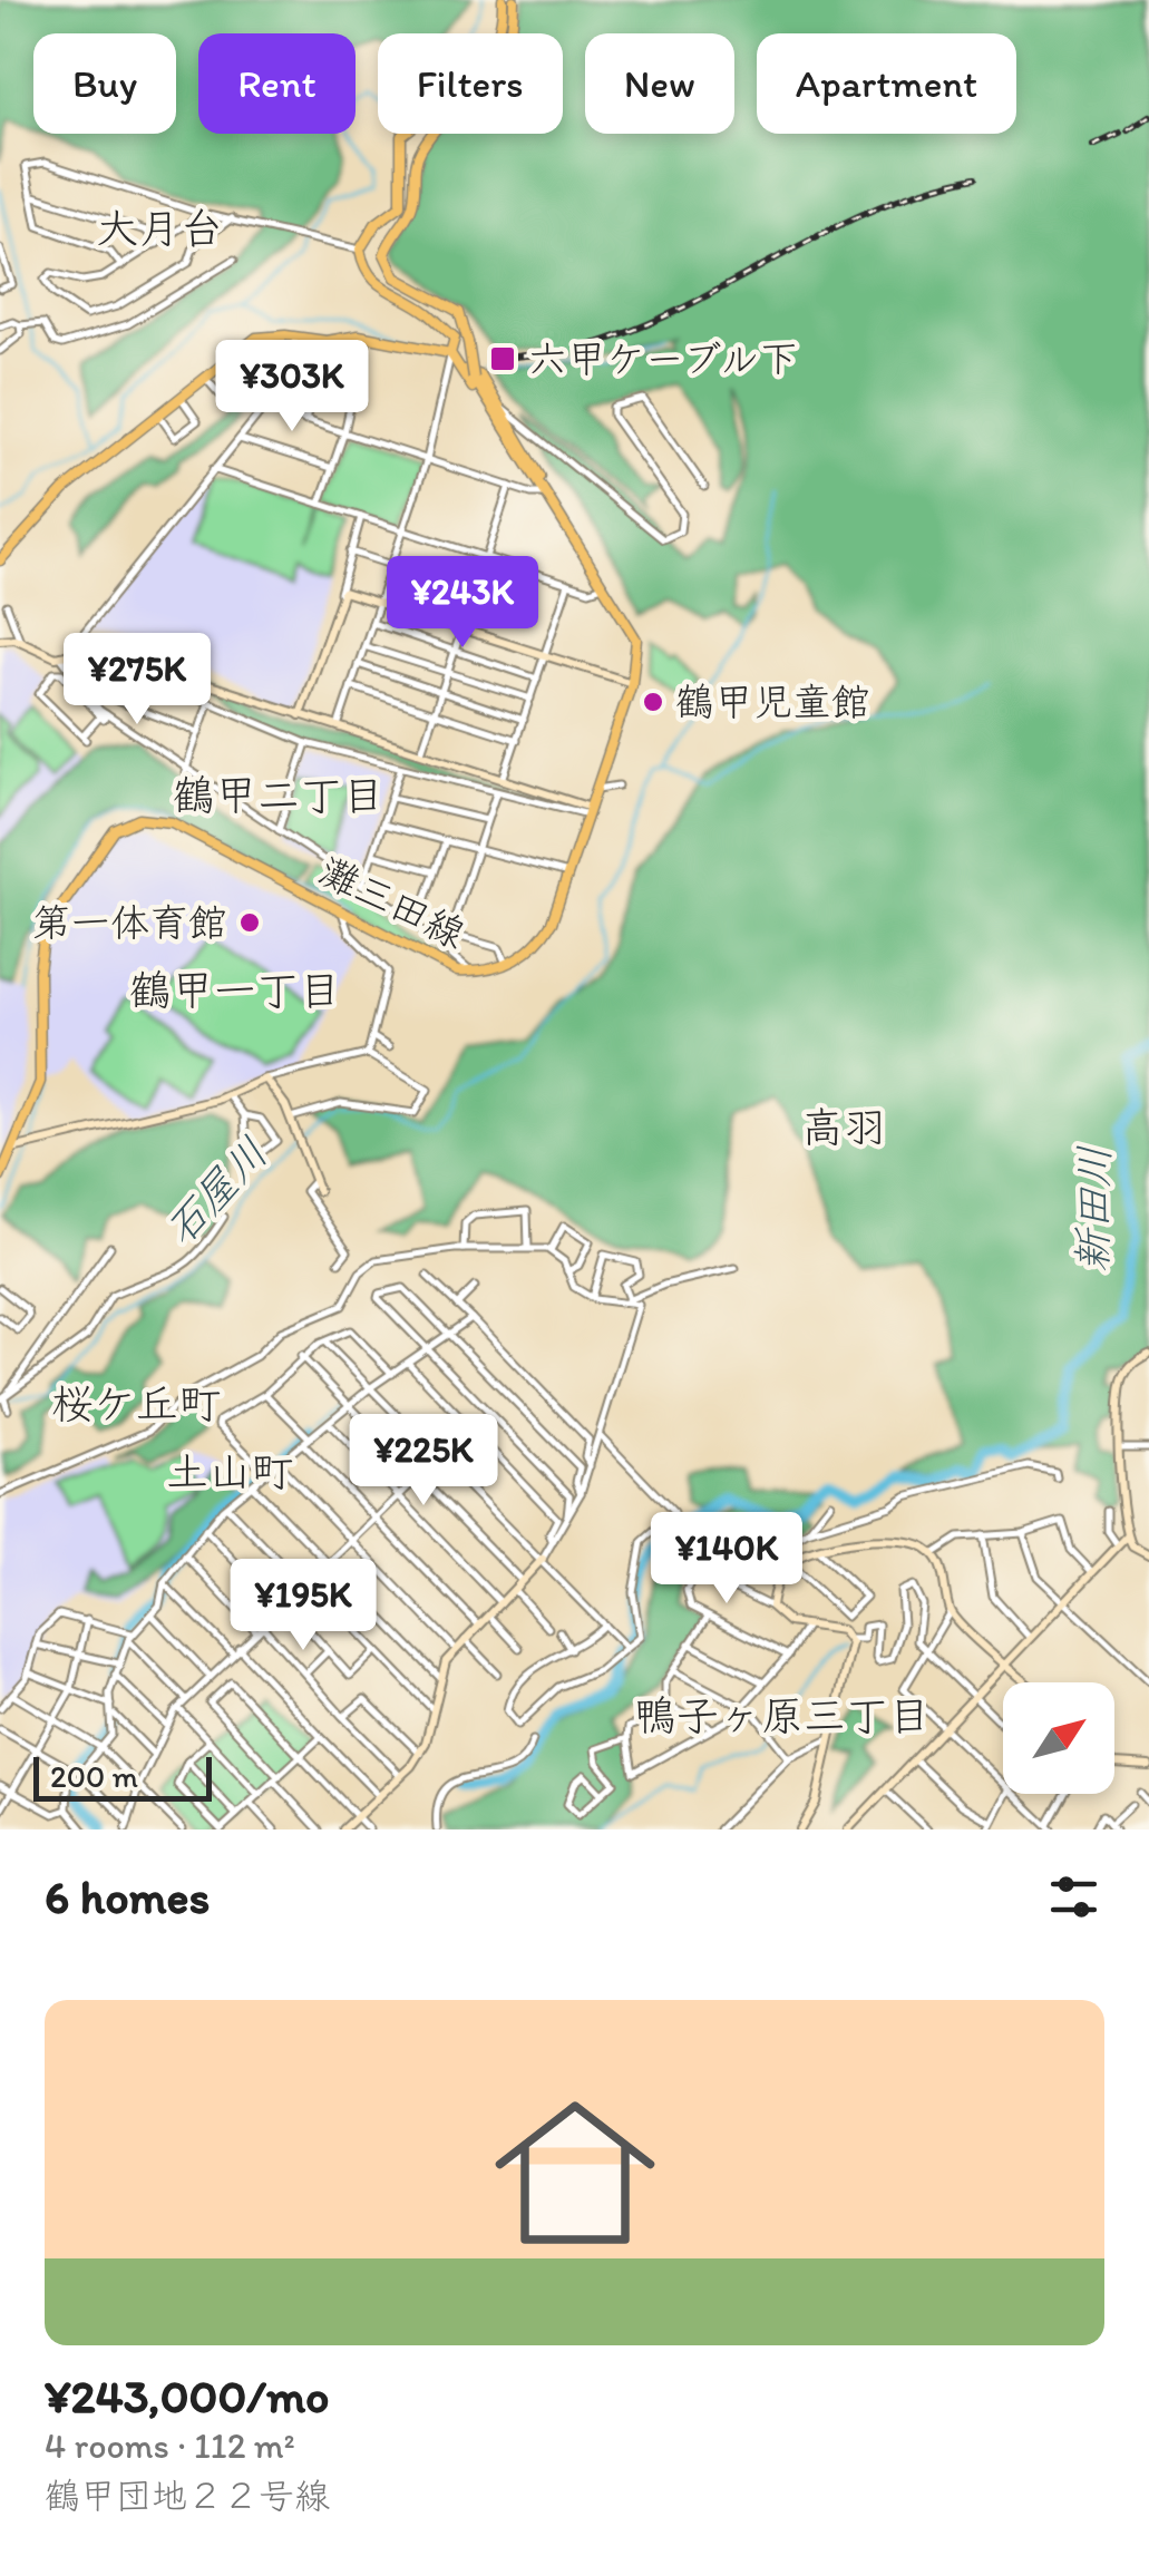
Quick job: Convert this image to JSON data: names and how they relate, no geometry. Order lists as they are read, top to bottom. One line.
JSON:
{"streets":{"main road":["灘三田線"]},"districts":["大月台","鶴甲二丁目","鶴甲一丁目","高羽","桜ケ丘町","土山町","鴨子ヶ原三丁目"],"water":["石屋川","新田川"],"places":{"transit":["六甲ケーブル下"],"other":["鶴甲児童館","第一体育館"]},"scale_bar":"200 m","north":"top right","page":{"chip":["Buy","Rent","Filters","New","Apartment"],"price":["¥303K","¥243K","¥275K","¥225K","¥140K","¥195K"],"scale":"200 m","heading":"6 homes","list":[{"name":"¥243,000/mo","note":"4 rooms · 112 m² · 鶴甲団地２２号線"}]}}
